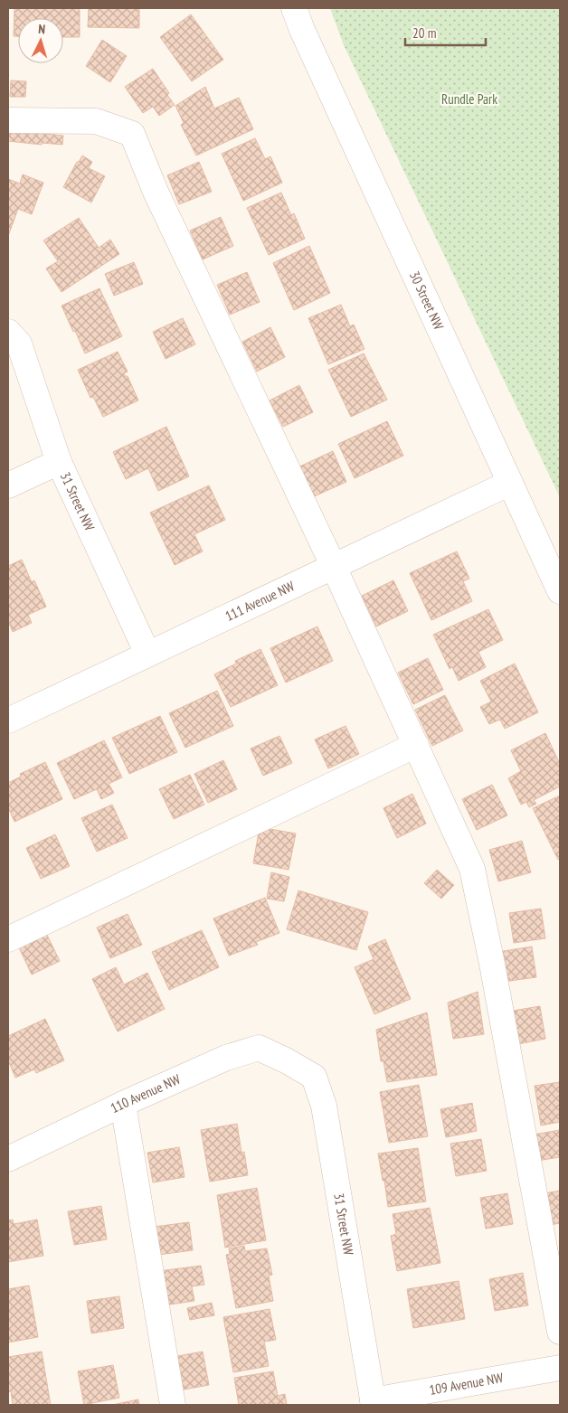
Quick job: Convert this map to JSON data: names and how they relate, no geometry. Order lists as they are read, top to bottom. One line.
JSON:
{"streets":{"street":["30 Street NW","31 Street NW","111 Avenue NW","110 Avenue NW","109 Avenue NW"]},"crossings":[["30 Street NW","111 Avenue NW"],["31 Street NW","111 Avenue NW"],["31 Street NW","110 Avenue NW"],["31 Street NW","109 Avenue NW"]],"parks":["Rundle Park"],"scale_bar":"20 m","north":"top"}
